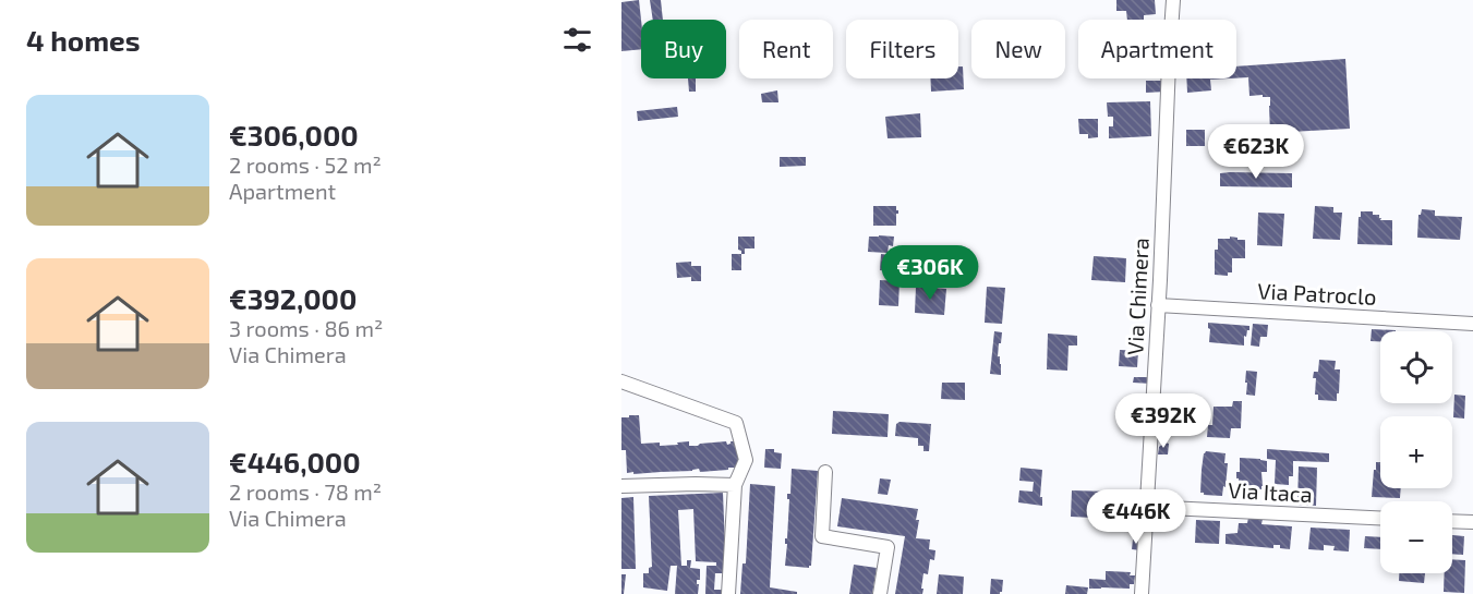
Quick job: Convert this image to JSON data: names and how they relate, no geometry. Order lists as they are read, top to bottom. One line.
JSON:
{"streets":{"street":["Via Patroclo","Via Chimera","Via Itaca"]},"crossings":[["Via Patroclo","Via Chimera"],["Via Chimera","Via Itaca"]],"page":{"heading":"4 homes","chip":["Buy","Rent","Filters","New","Apartment"],"list":[{"name":"€306,000","note":"2 rooms · 52 m² · Apartment"},{"name":"€392,000","note":"3 rooms · 86 m² · Via Chimera"},{"name":"€446,000","note":"2 rooms · 78 m² · Via Chimera"}],"price":["€623K","€306K","€392K","€446K"],"map_buttons":["+","−"]}}
